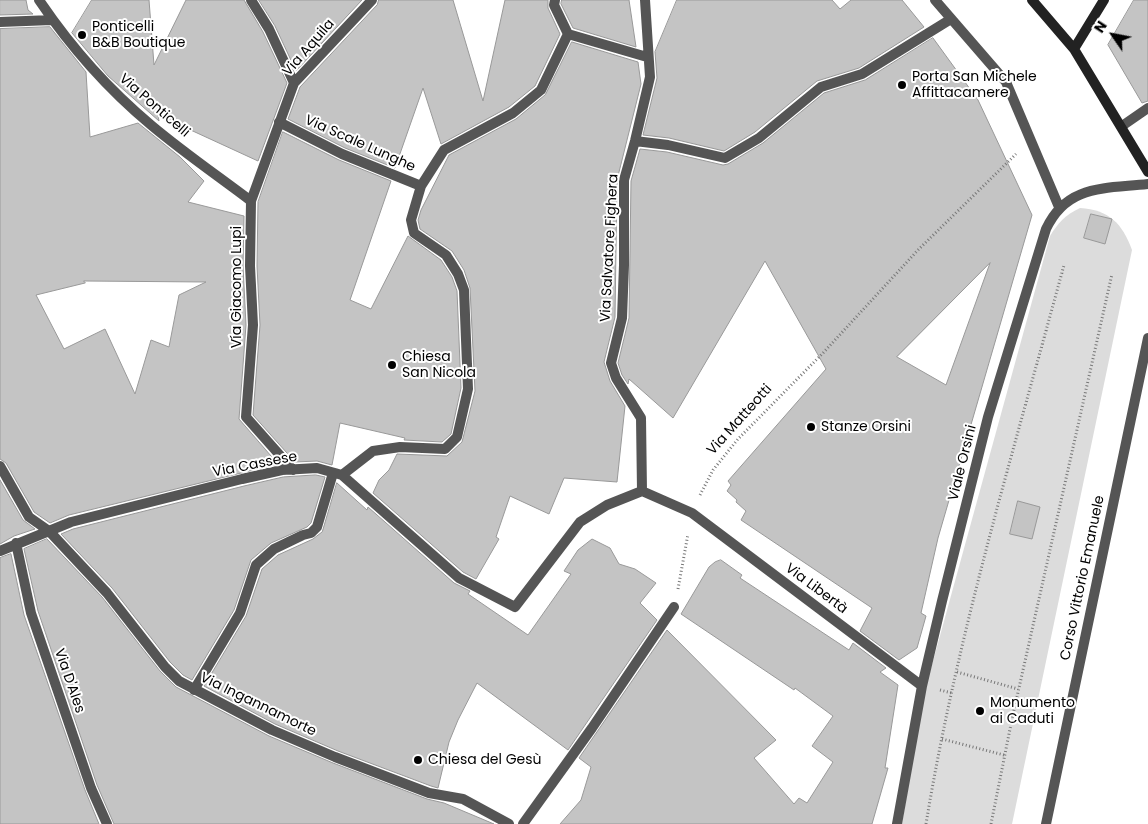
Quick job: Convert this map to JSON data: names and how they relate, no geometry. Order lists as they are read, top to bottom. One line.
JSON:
{"streets":{"street":["Via Aquila","Via Ponticelli","Via Scale Lunghe","Via Salvatore Fighera","Vía Giacomo Lupi","Viale Orsini","Via Cassese","Corso Vittorio Emanuele","Via Libertà","Via D'Ales","Via Ingannamorte"],"path":["Via Matteotti"]},"crossings":[["Via Aquila","Via Scale Lunghe"],["Via Aquila","Vía Giacomo Lupi"],["Via Ponticelli","Vía Giacomo Lupi"],["Via Scale Lunghe","Vía Giacomo Lupi"],["Via Salvatore Fighera","Via Cassese"],["Via Salvatore Fighera","Via Libertà"],["Vía Giacomo Lupi","Via Cassese"],["Via Matteotti","Via Libertà"],["Viale Orsini","Via Libertà"],["Via Cassese","Via Libertà"],["Via Cassese","Via D'Ales"],["Via Cassese","Via Ingannamorte"]],"places":["Ponticelli B&B Boutique","Porta San Michele Affittacamere","Chiesa San Nicola","Stanze Orsini","Monumento ai Caduti","Chiesa del Gesù"],"north":"top left"}
